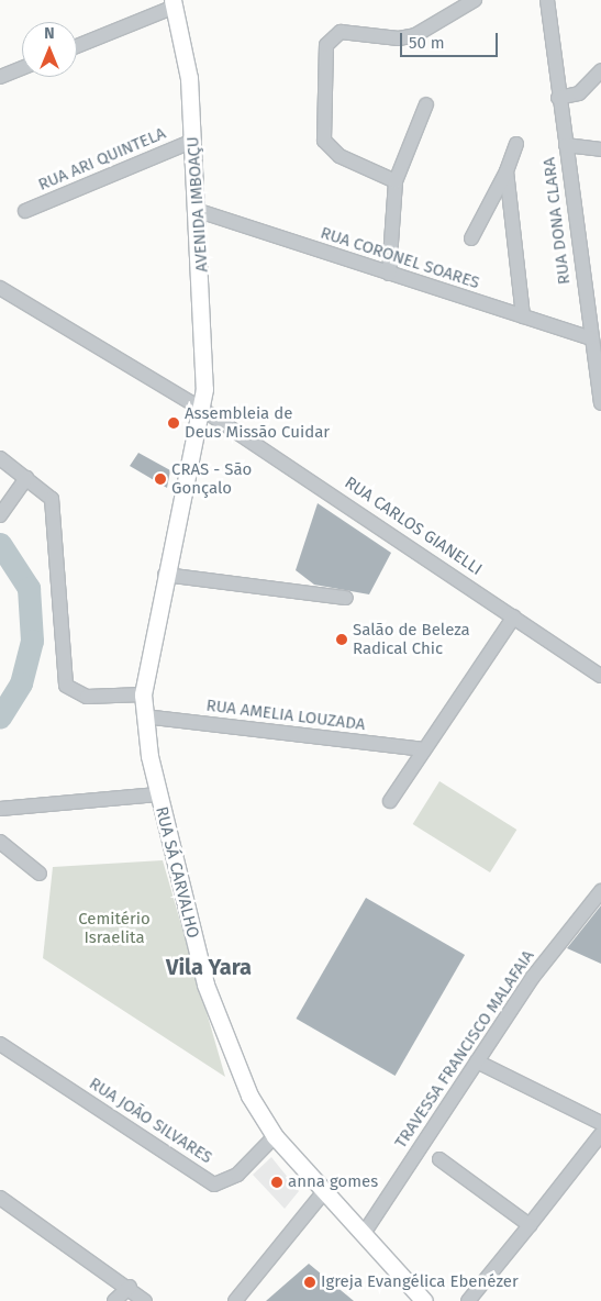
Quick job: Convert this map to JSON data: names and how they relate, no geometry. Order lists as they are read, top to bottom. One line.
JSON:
{"streets":{"main road":["AVENIDA IMBOAÇU","RUA SÁ CARVALHO"],"street":["RUA ARI QUINTELA","RUA DONA CLARA","RUA CORONEL SOARES","RUA CARLOS GIANELLI","RUA AMELIA LOUZADA","TRAVESSA FRANCISCO MALAFAIA","RUA JOÃO SILVARES"]},"crossings":[["RUA ARI QUINTELA","AVENIDA IMBOAÇU"],["AVENIDA IMBOAÇU","RUA CORONEL SOARES"],["AVENIDA IMBOAÇU","RUA CARLOS GIANELLI"],["AVENIDA IMBOAÇU","RUA SÁ CARVALHO"],["RUA DONA CLARA","RUA CORONEL SOARES"],["RUA CARLOS GIANELLI","RUA SÁ CARVALHO"],["RUA AMELIA LOUZADA","RUA SÁ CARVALHO"],["RUA SÁ CARVALHO","TRAVESSA FRANCISCO MALAFAIA"],["RUA SÁ CARVALHO","RUA JOÃO SILVARES"]],"districts":["Vila Yara"],"parks":["Cemitério Israelita"],"places":["Assembleia de Deus Missão Cuidar","CRAS - São Gonçalo","Salão de Beleza Radical Chic","anna gomes","Igreja Evangélica Ebenézer"],"scale_bar":"50 m","north":"top"}
